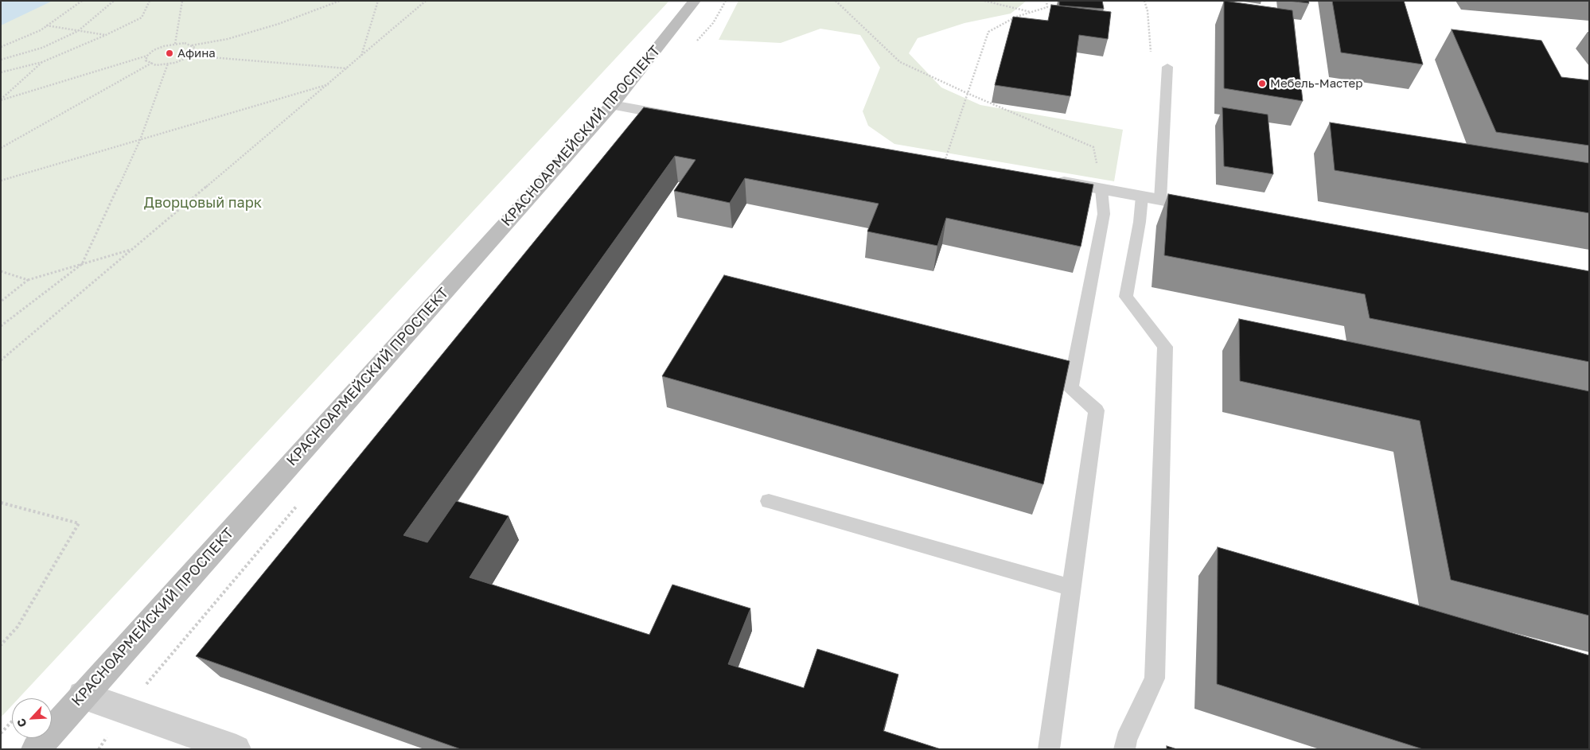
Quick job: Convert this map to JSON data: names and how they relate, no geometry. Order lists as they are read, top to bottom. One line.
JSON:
{"streets":{"main road":["КРАСНОАРМЕЙСКИЙ ПРОСПЕКТ"]},"parks":["Дворцовый парк"],"places":["Афина","Мебель-Мастер"],"north":"bottom left"}
